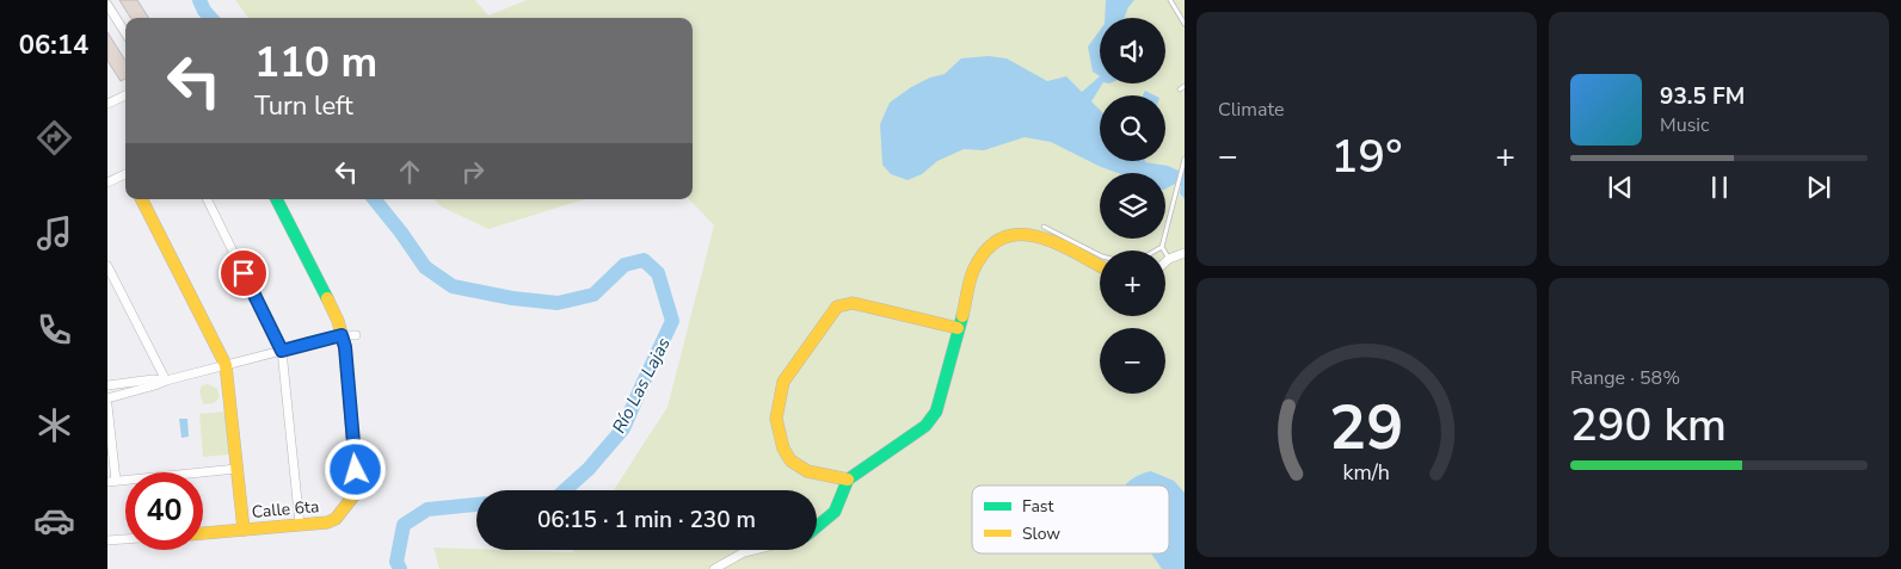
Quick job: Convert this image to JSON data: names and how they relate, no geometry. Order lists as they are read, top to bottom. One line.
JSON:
{"streets":{"street":["Calle 6ta"]},"water":["Río Las Lajas"],"legend":["Fast","Slow"],"page":{"tabs":"06:14","tile":["Climate",["Range · 58%","290 km"]],"map_buttons":["+","−"],"turn":["110 m","Turn left"],"song":["93.5 FM","Music"],"heat":["−","19°","+"],"limit":"40","trip":"06:15 · 1 min · 230 m","gauge":["29","km/h"]}}
